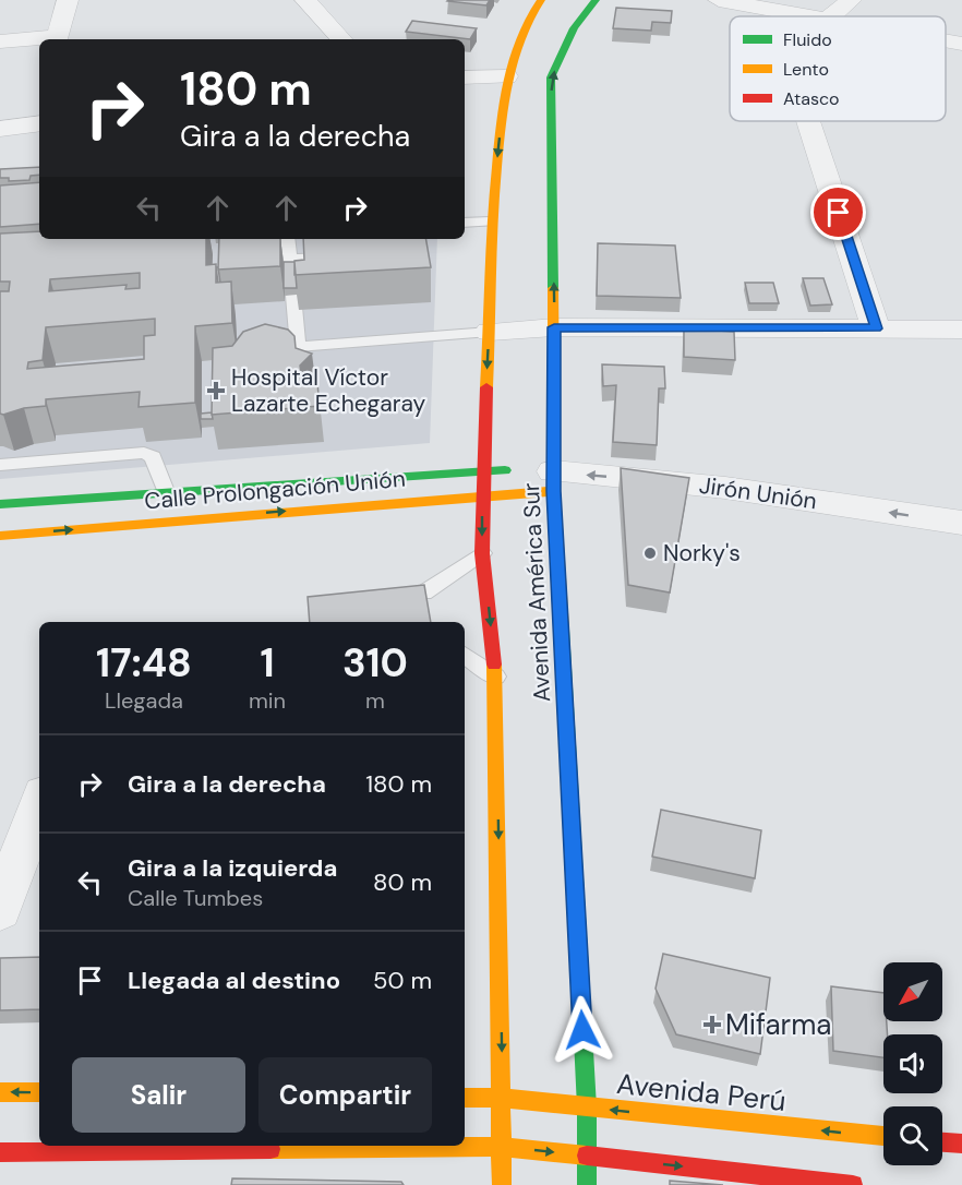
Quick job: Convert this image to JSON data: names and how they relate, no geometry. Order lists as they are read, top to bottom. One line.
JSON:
{"streets":{"main road":["Calle Prolongación Unión","Avenida América Sur","Avenida Perú"],"street":["Jirón Unión"]},"crossings":[["Calle Prolongación Unión","Jirón Unión"],["Calle Prolongación Unión","Avenida América Sur"],["Jirón Unión","Avenida América Sur"],["Avenida América Sur","Avenida Perú"]],"places":{"health":["Hospital Víctor Lazarte Echegaray","Mifarma"],"other":["Norky's"]},"legend":["Fluido","Lento","Atasco"],"north":"bottom left","page":{"turn":["180 m","Gira a la derecha"],"eta":["17:48","Llegada","1","min","310","m"],"list":[{"name":"Gira a la derecha","value":"180 m"},{"name":"Gira a la izquierda","note":"Calle Tumbes","value":"80 m"},{"name":"Llegada al destino","value":"50 m"}],"buttons":["Salir","Compartir"]}}
